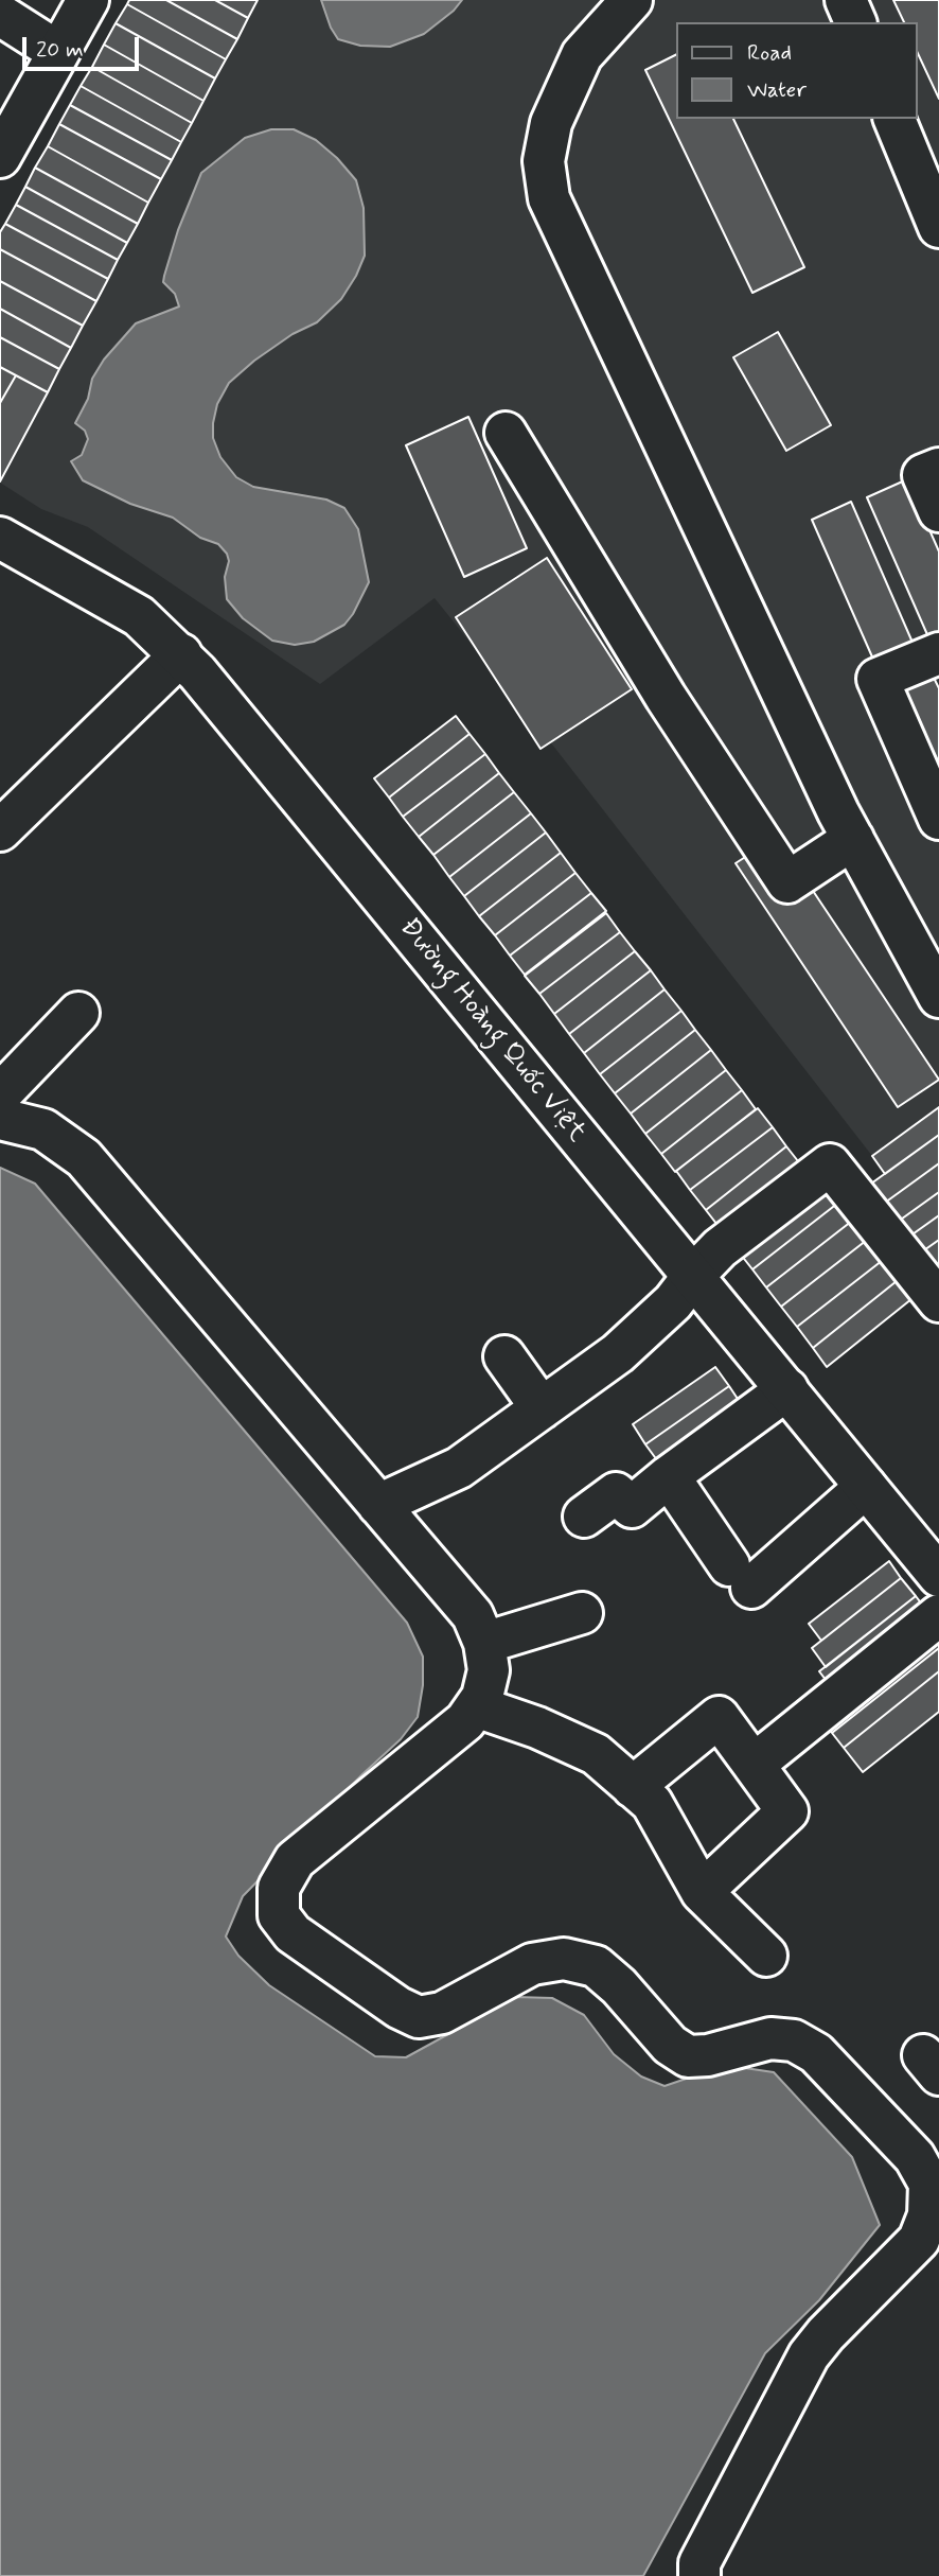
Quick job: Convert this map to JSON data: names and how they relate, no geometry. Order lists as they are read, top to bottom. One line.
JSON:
{"streets":{"street":["Đường Hoàng Quốc Việt"]},"legend":["Road","Water"],"scale_bar":"20 m"}
